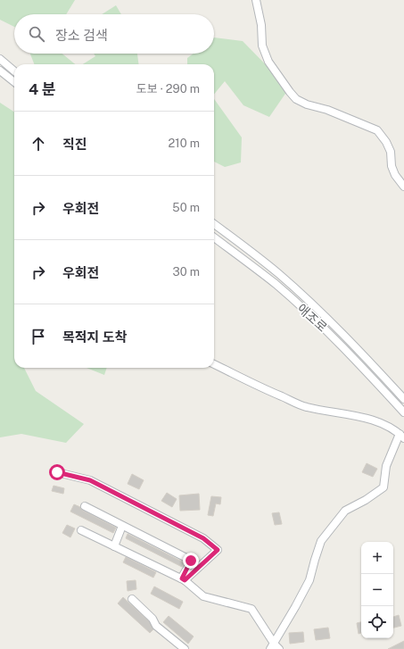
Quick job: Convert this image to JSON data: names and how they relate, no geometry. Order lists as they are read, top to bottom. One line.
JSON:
{"streets":{"street":["애조로"]},"page":{"search":"장소 검색","heading":["4 분","도보 · 290 m"],"list":[["직진","210 m"],["우회전","50 m"],["우회전","30 m"],"목적지 도착"],"map_buttons":["+","−"]}}
